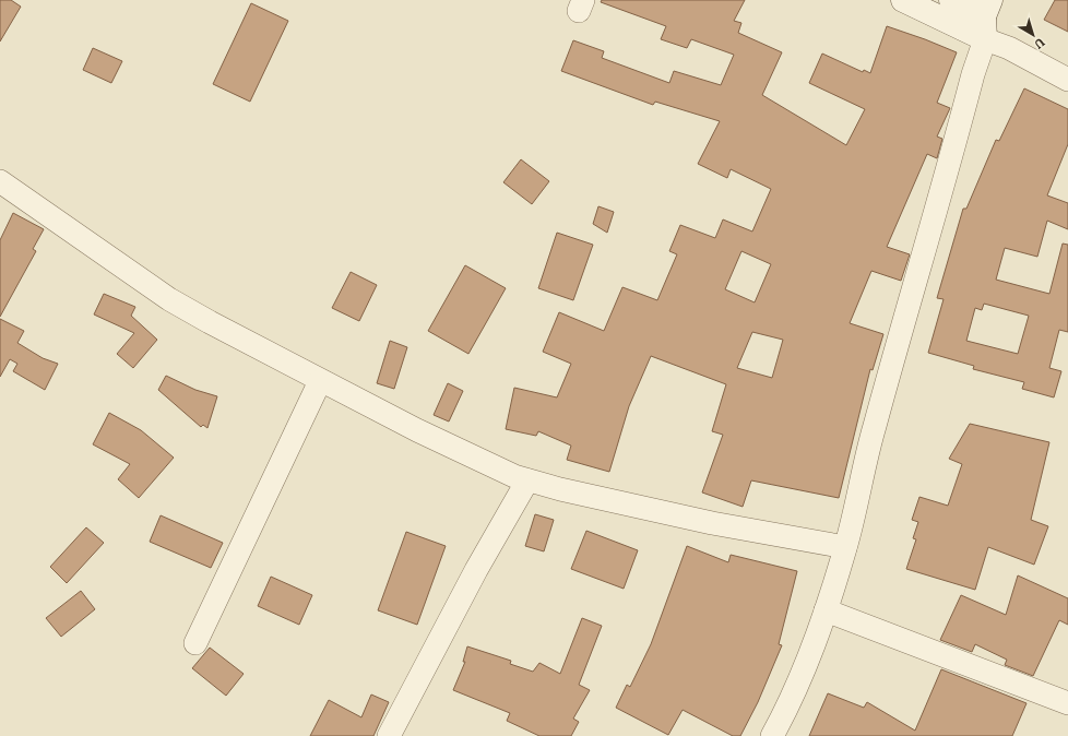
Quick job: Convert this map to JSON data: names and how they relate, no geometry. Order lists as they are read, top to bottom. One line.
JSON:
{"north":"bottom right"}
